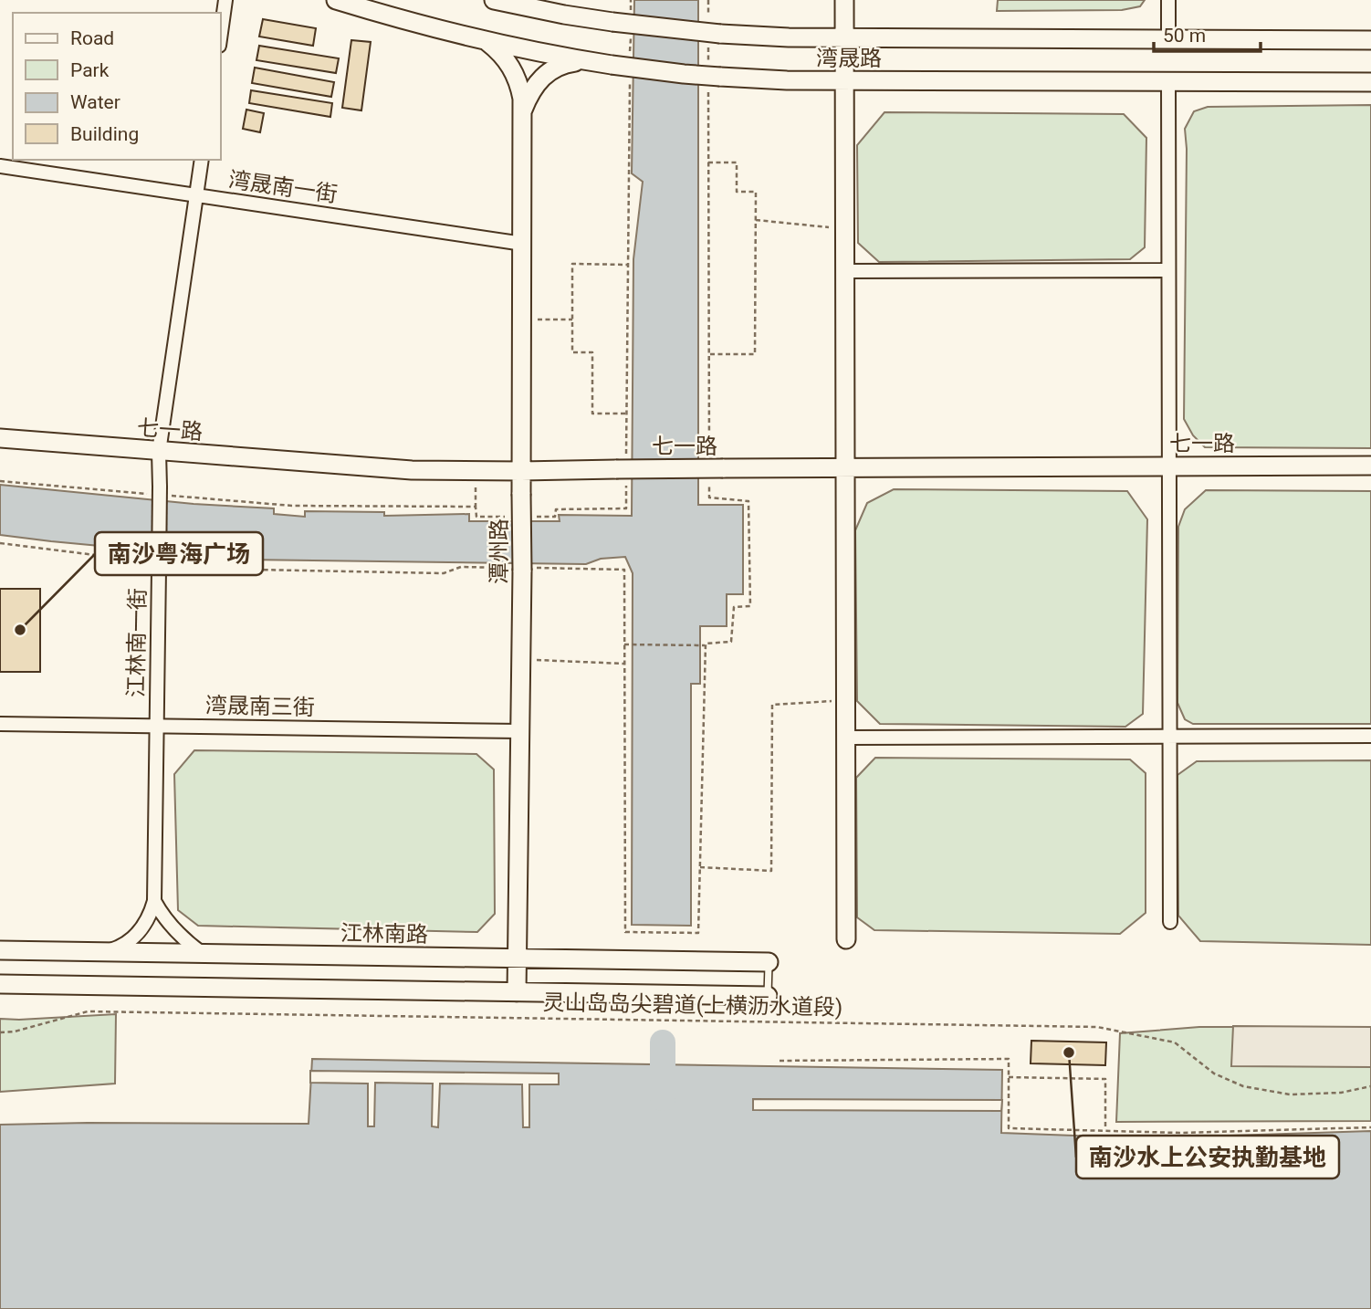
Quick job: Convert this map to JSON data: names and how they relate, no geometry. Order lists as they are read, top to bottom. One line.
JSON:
{"streets":{"main road":["湾晟路","七一路","潭州路","江林南路"],"street":["湾晟南一街","江林南一街","湾晟南三街"],"path":["灵山岛岛尖碧道(上横沥水道段)"]},"crossings":[["湾晟路","潭州路"],["湾晟南一街","潭州路"],["湾晟南一街","江林南一街"],["七一路","潭州路"],["七一路","江林南一街"],["潭州路","湾晟南三街"],["潭州路","江林南路"],["江林南一街","湾晟南三街"]],"places":["南沙粤海广场","南沙水上公安执勤基地"],"legend":["Road","Park","Water","Building"],"scale_bar":"50 m"}
